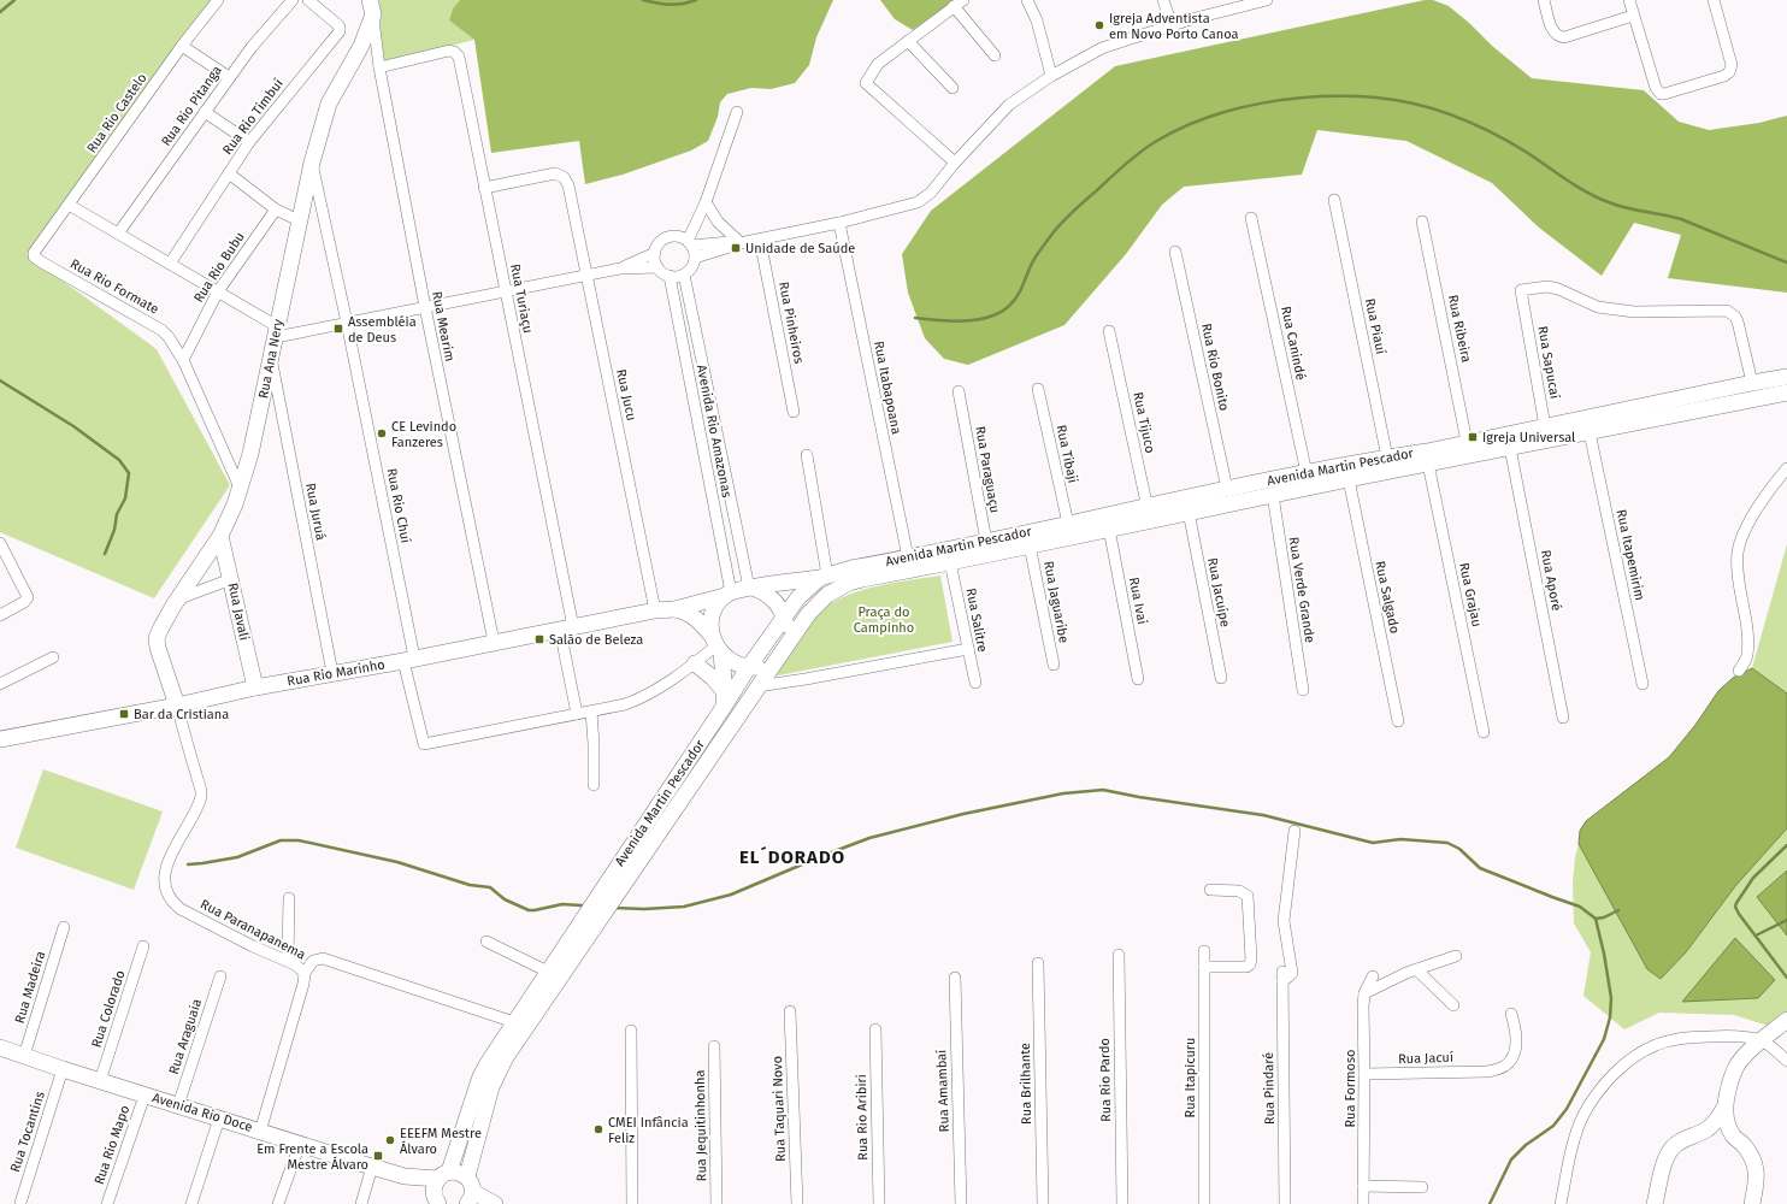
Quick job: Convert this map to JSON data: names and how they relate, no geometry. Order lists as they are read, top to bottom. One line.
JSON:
{"streets":{"street":["Rua Rio Pitanga","Rua Rio Castelo","Rua Rio Timbuí","Rua Rio Bubu","Rua Rio Formate","Rua Turiaçu","Rua Pinheiros","Rua Mearim","Rua Piauí","Rua Ribeira","Rua Canindé","Rua Ana Nery","Rua Sapucaí","Rua Rio Bonito","Rua Itabapoana","Rua Jucu","Rua Tijuco","Avenida Rio Amazonas","Rua Tibaji","Avenida Martin Pescador","Rua Paraguaçu","Rua Rio Chuí","Rua Juruá","Rua Itapemirim","Rua Aporé","Rua Verde Grande","Rua Jacuípe","Rua Grajau","Rua Salgado","Rua Ivaí","Rua Jaguaribe","Rua Javali","Rua Salitre","Rua Rio Marinho","Rua Paranapanema","Rua Madeira","Rua Colorado","Rua Araguaia","Rua Jacuí","Rua Itapicuru","Rua Rio Pardo","Rua Brilhante","Rua Pindaré","Rua Formoso","Rua Amambaí","Rua Taquari Novo","Avenida Rio Doce","Rua Rio Aribiri","Rua Jequitinhonha","Rua Tocantins","Rua Rio Mapo"]},"crossings":[["Rua Rio Castelo","Rua Rio Formate"],["Rua Rio Bubu","Rua Rio Formate"],["Rua Turiaçu","Rua Mearim"],["Rua Turiaçu","Rua Jucu"],["Rua Turiaçu","Rua Rio Chuí"],["Rua Turiaçu","Rua Rio Marinho"],["Rua Mearim","Rua Ana Nery"],["Rua Mearim","Rua Rio Marinho"],["Rua Piauí","Avenida Martin Pescador"],["Rua Ribeira","Avenida Martin Pescador"],["Rua Canindé","Avenida Martin Pescador"],["Rua Ana Nery","Rua Rio Chuí"],["Rua Ana Nery","Rua Juruá"],["Rua Ana Nery","Rua Javali"],["Rua Ana Nery","Rua Rio Marinho"],["Rua Ana Nery","Rua Paranapanema"],["Rua Sapucaí","Avenida Martin Pescador"],["Rua Rio Bonito","Avenida Martin Pescador"],["Rua Itabapoana","Avenida Martin Pescador"],["Rua Jucu","Rua Rio Marinho"],["Rua Tijuco","Avenida Martin Pescador"],["Avenida Rio Amazonas","Avenida Martin Pescador"],["Avenida Rio Amazonas","Rua Rio Marinho"],["Rua Tibaji","Avenida Martin Pescador"],["Avenida Martin Pescador","Rua Paraguaçu"],["Avenida Martin Pescador","Rua Itapemirim"],["Avenida Martin Pescador","Rua Aporé"],["Avenida Martin Pescador","Rua Verde Grande"],["Avenida Martin Pescador","Rua Jacuípe"],["Avenida Martin Pescador","Rua Grajau"],["Avenida Martin Pescador","Rua Salgado"],["Avenida Martin Pescador","Rua Ivaí"],["Avenida Martin Pescador","Rua Jaguaribe"],["Avenida Martin Pescador","Rua Salitre"],["Avenida Martin Pescador","Rua Rio Marinho"],["Avenida Martin Pescador","Avenida Rio Doce"],["Rua Rio Chuí","Rua Rio Marinho"],["Rua Juruá","Rua Rio Marinho"],["Rua Javali","Rua Rio Marinho"],["Rua Rio Marinho","Rua Paranapanema"],["Rua Paranapanema","Avenida Rio Doce"],["Rua Madeira","Avenida Rio Doce"],["Rua Colorado","Avenida Rio Doce"],["Rua Araguaia","Avenida Rio Doce"],["Rua Jacuí","Rua Formoso"],["Avenida Rio Doce","Rua Tocantins"],["Avenida Rio Doce","Rua Rio Mapo"]],"districts":["EL´DORADO"],"parks":["Praça do Campinho"],"places":{"other":["Igreja Adventista em Novo Porto Canoa","CE Levindo Fanzeres","CMEI Infância Feliz","EEEFM Mestre Álvaro"],"transit":["Unidade de Saúde","Assembléia de Deus","Igreja Universal","Salão de Beleza","Bar da Cristiana","Em Frente a Escola Mestre Álvaro"]}}
